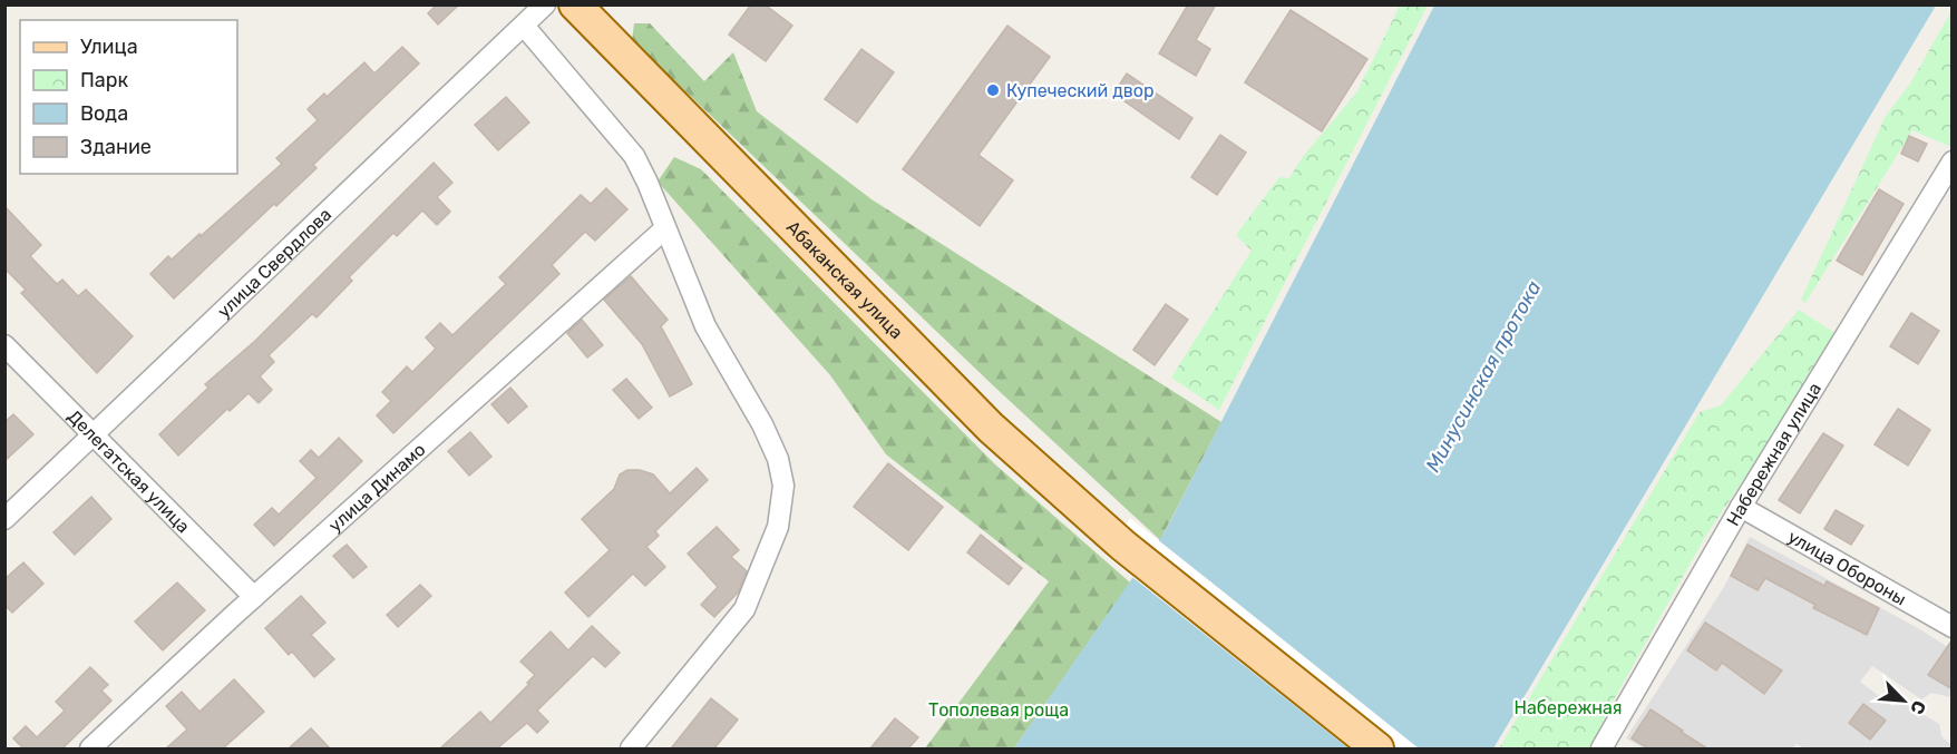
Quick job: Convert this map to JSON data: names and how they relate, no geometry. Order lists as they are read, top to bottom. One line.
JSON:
{"streets":{"main road":["Абаканская улица"],"street":["улица Свердлова","Набережная улица","Делегатская улица","улица Динамо","улица Обороны"]},"crossings":[["улица Свердлова","Делегатская улица"],["Набережная улица","улица Обороны"],["Делегатская улица","улица Динамо"]],"water":["Минусинская протока"],"parks":["Набережная","Тополевая роща"],"places":["Купеческий двор"],"legend":["Улица","Парк","Вода","Здание"],"north":"bottom right"}
